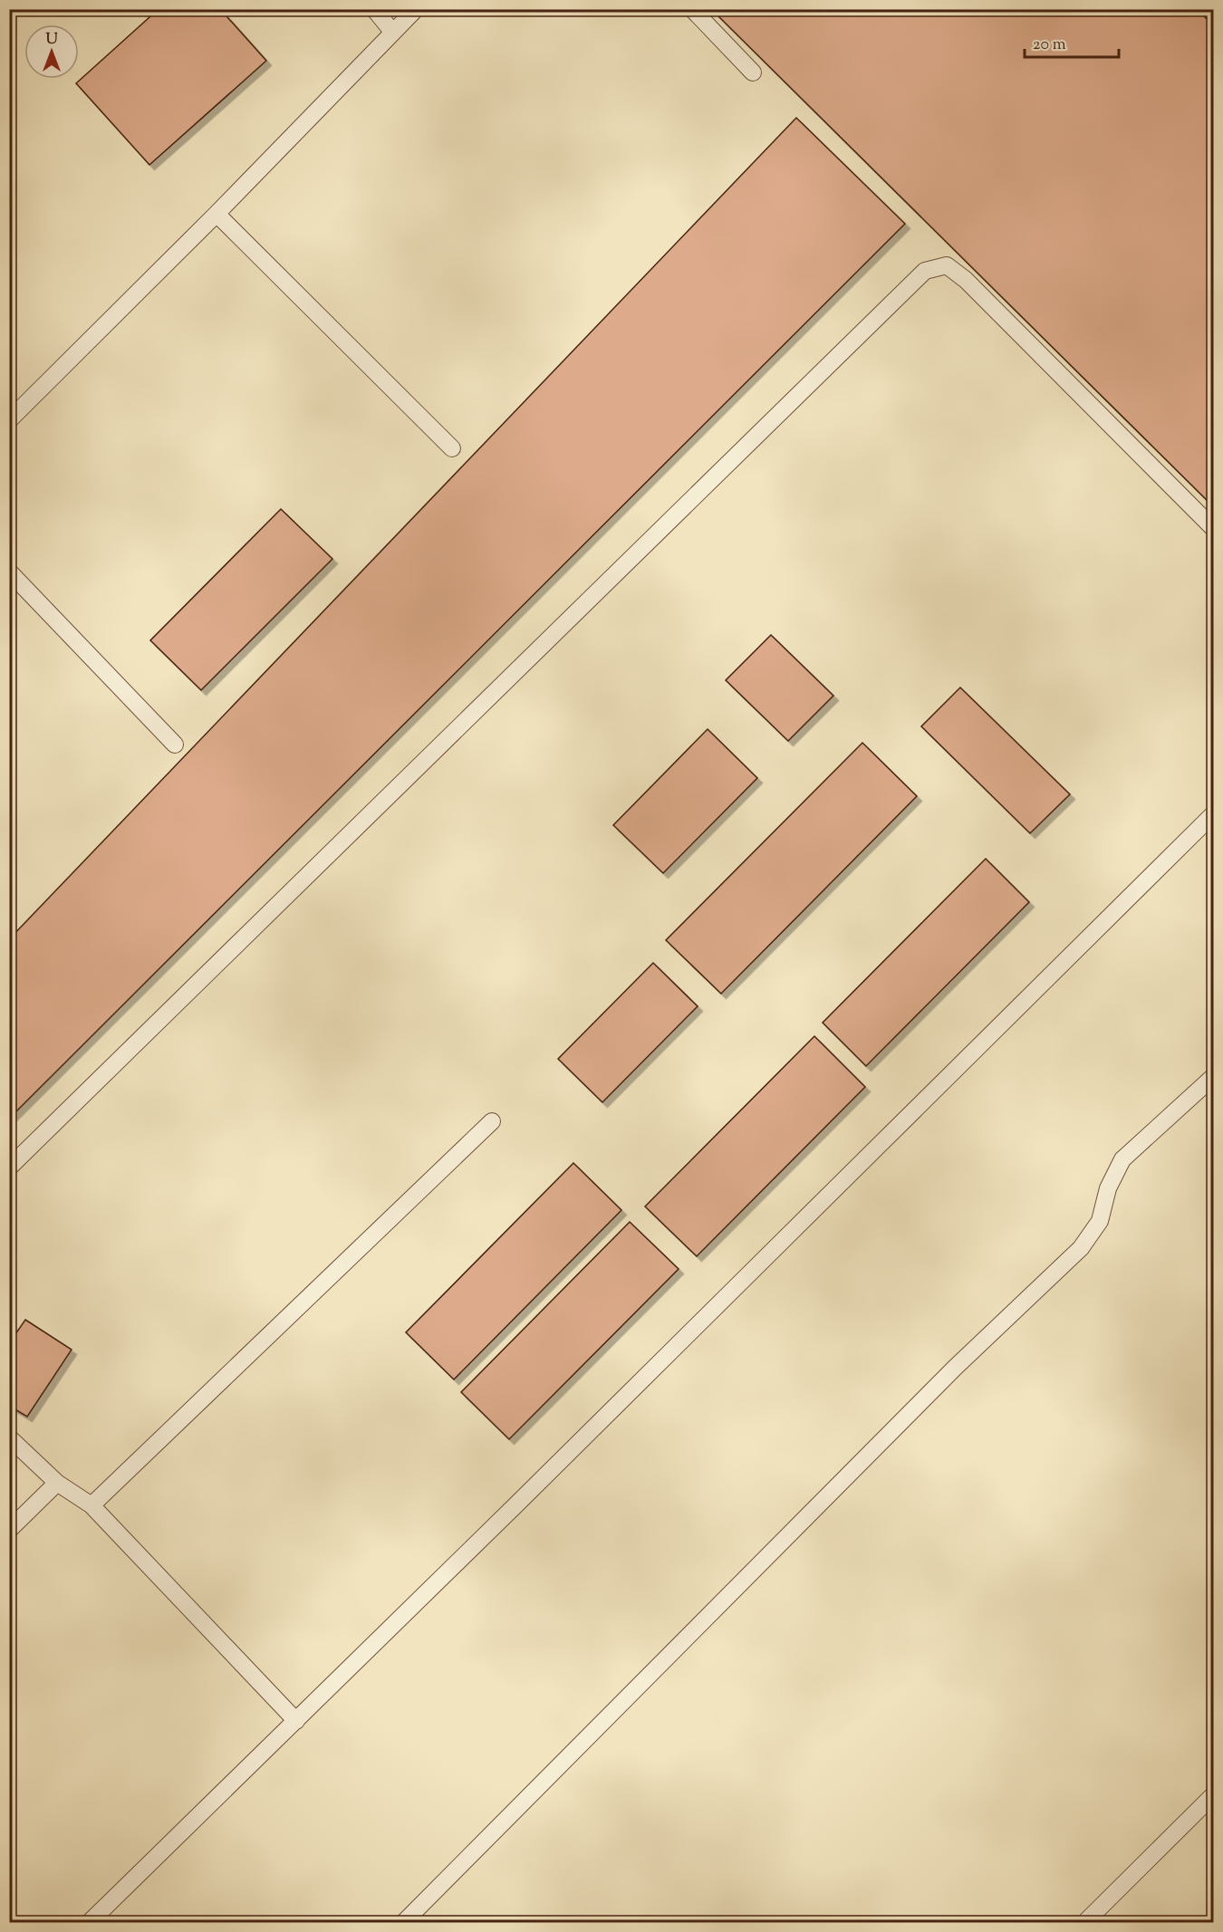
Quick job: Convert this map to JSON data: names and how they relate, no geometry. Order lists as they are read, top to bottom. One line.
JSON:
{"scale_bar":"20 m","north":"top"}
